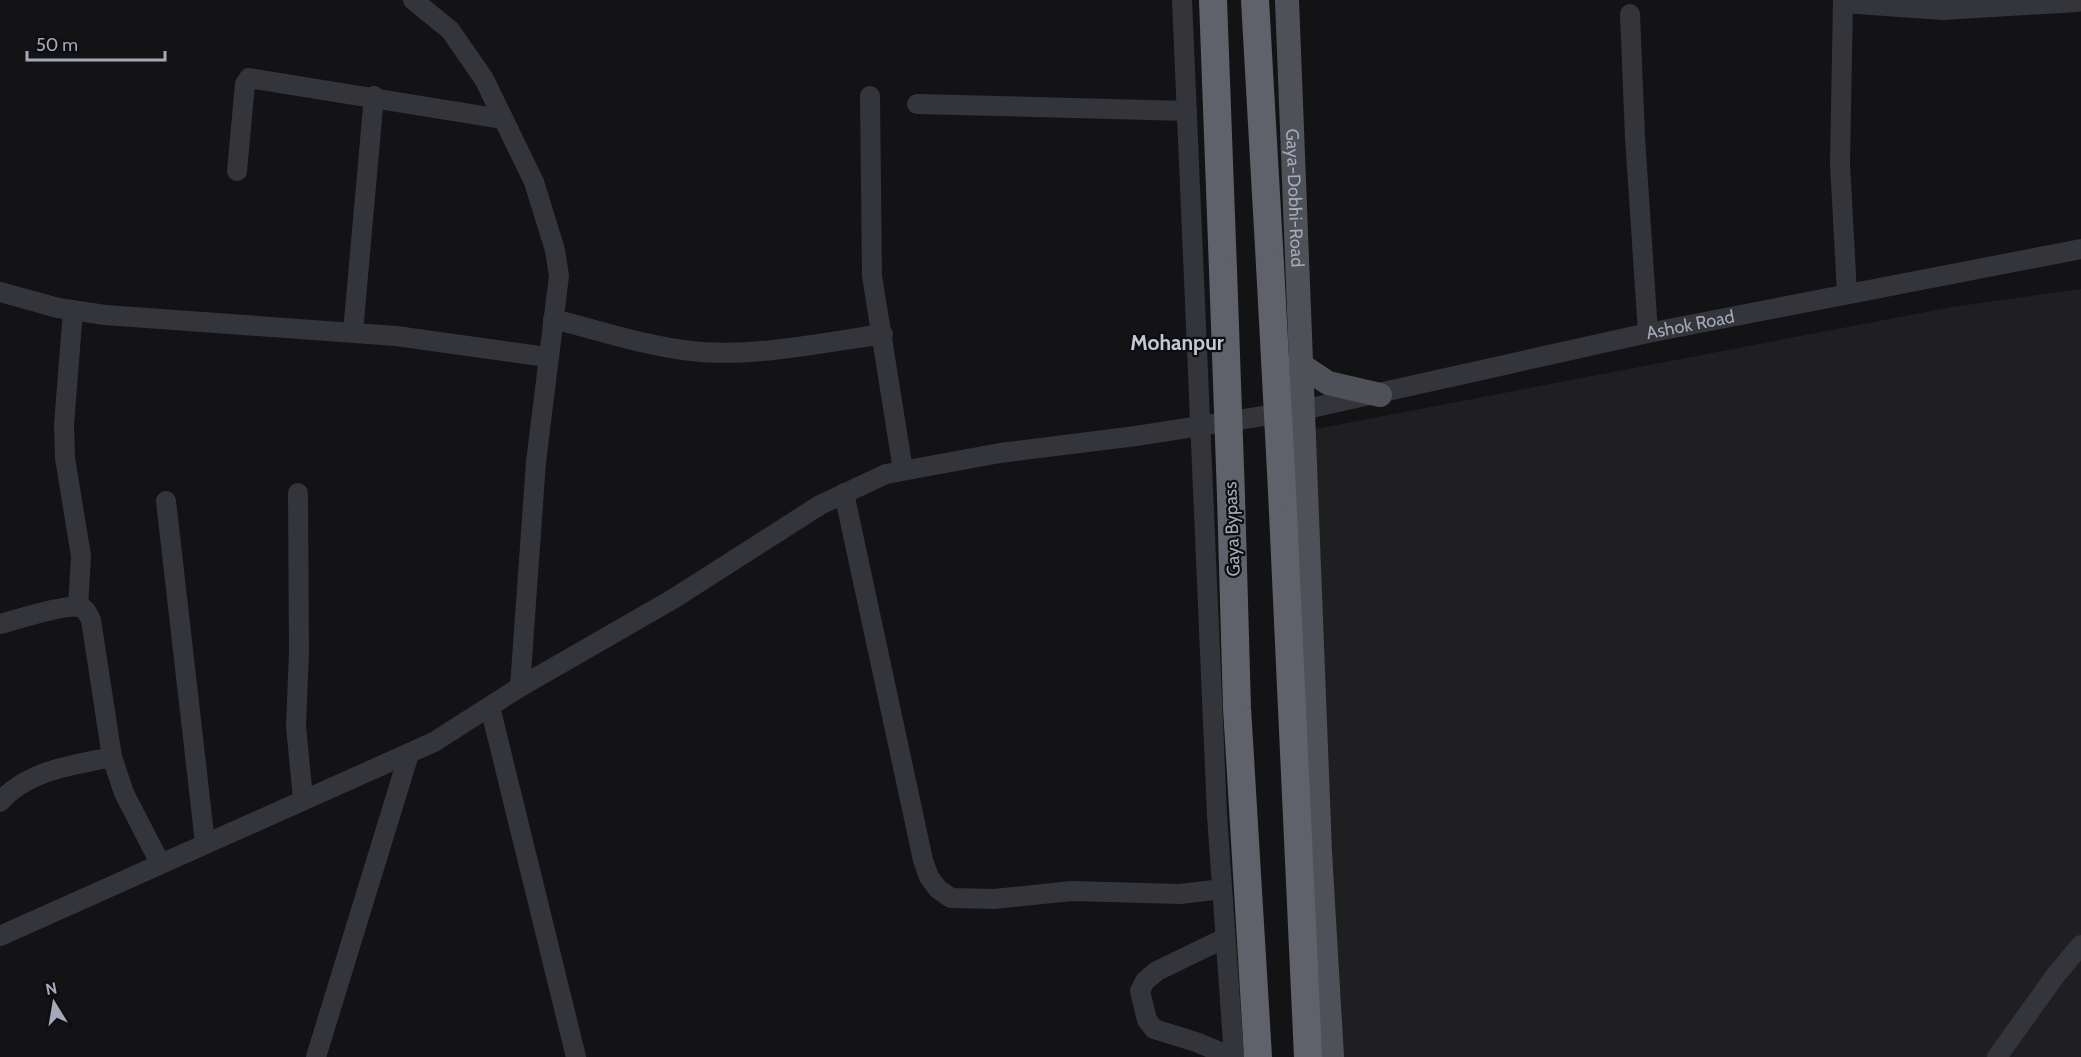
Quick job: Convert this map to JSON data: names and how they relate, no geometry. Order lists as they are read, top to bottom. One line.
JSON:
{"streets":{"highway":["Gaya Bypass"],"main road":["Gaya-Dobhi-Road"],"street":["Ashok Road"]},"crossings":[["Gaya-Dobhi-Road","Ashok Road"]],"districts":["Mohanpur"],"scale_bar":"50 m","north":"top"}
